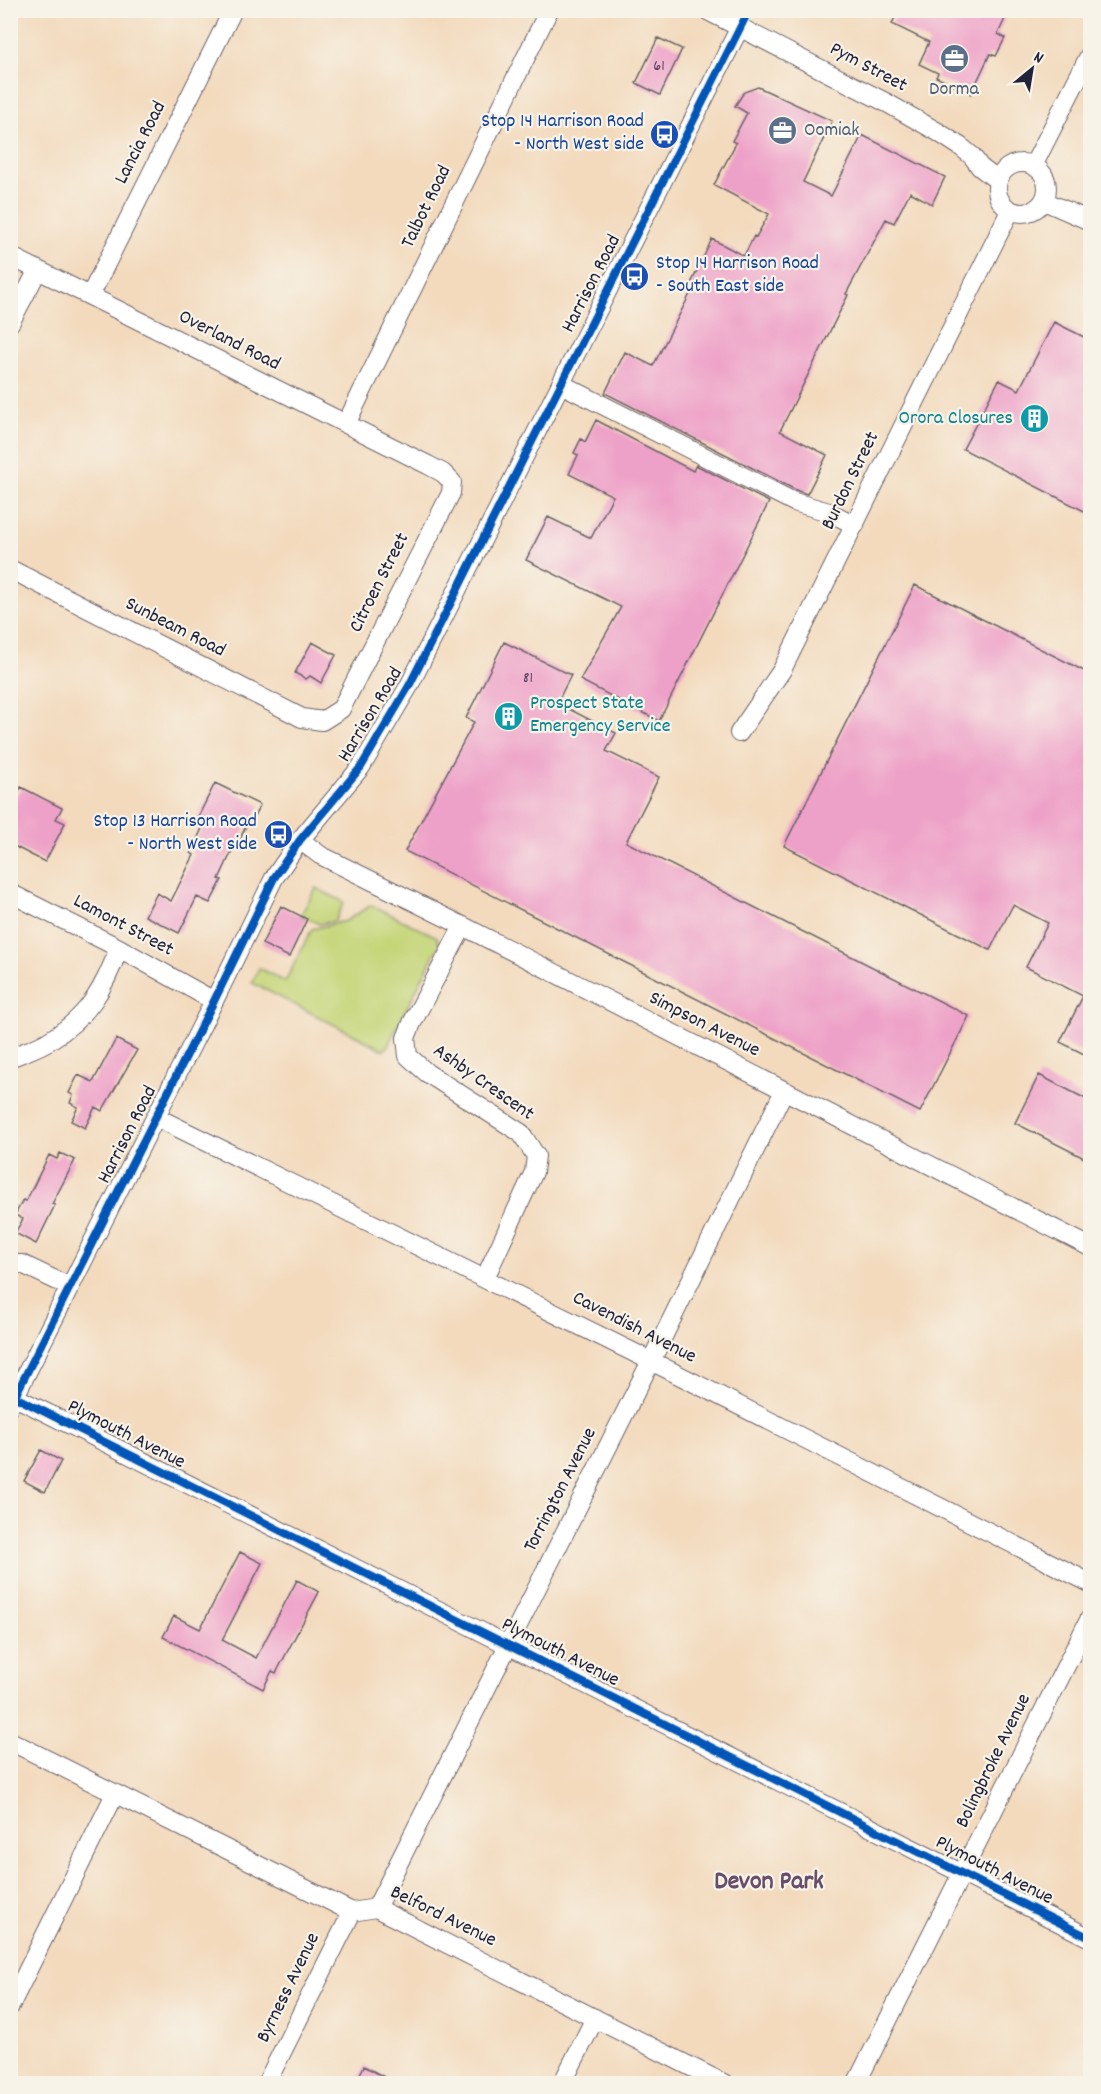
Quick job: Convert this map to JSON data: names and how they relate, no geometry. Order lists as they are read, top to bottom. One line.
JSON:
{"streets":{"street":["Pym Street","Lancia Road","Talbot Road","Harrison Road","Overland Road","Burdon Street","Citroen Street","Sunbeam Road","Lamont Street","Simpson Avenue","Ashby Crescent","Cavendish Avenue","Plymouth Avenue","Torrington Avenue","Bolingbroke Avenue","Belford Avenue","Byrness Avenue"]},"crossings":[["Pym Street","Harrison Road"],["Pym Street","Burdon Street"],["Lancia Road","Overland Road"],["Talbot Road","Overland Road"],["Harrison Road","Lamont Street"],["Harrison Road","Simpson Avenue"],["Harrison Road","Cavendish Avenue"],["Harrison Road","Plymouth Avenue"],["Overland Road","Citroen Street"],["Citroen Street","Sunbeam Road"],["Simpson Avenue","Ashby Crescent"],["Simpson Avenue","Torrington Avenue"],["Ashby Crescent","Cavendish Avenue"],["Cavendish Avenue","Torrington Avenue"],["Plymouth Avenue","Torrington Avenue"],["Plymouth Avenue","Bolingbroke Avenue"],["Torrington Avenue","Belford Avenue"],["Belford Avenue","Byrness Avenue"]],"districts":["Devon Park"],"places":{"office":["Dorma","Oomiak"],"bus stop":["Stop 14 Harrison Road - North West side","Stop 14 Harrison Road - South East side","Stop 13 Harrison Road - North West side"],"building":["Orora Closures","Prospect State Emergency Service"]},"house_numbers":["61","81"],"north":"top right"}
